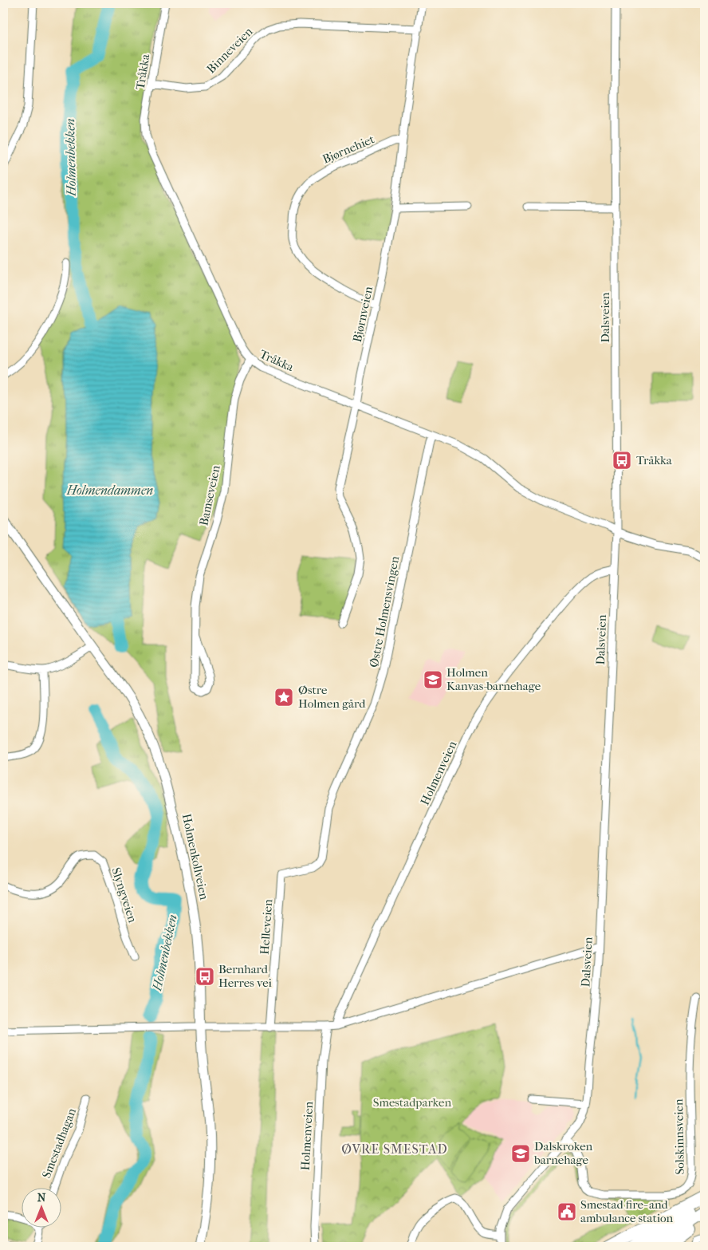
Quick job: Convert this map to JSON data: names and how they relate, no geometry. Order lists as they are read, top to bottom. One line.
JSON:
{"streets":{"main road":["Holmenkollveien"],"street":["Binneveien","Tråkka","Bjørnehiet","Bjørnveien","Dalsveien","Bamseveien","Østre Holmensvingen","Holmenveien","Slyngveien","Helleveien","Solskinnsveien","Smestadhagan"]},"crossings":[["Binneveien","Tråkka"],["Binneveien","Bjørnveien"],["Tråkka","Bjørnveien"],["Tråkka","Dalsveien"],["Tråkka","Bamseveien"],["Tråkka","Østre Holmensvingen"],["Bjørnehiet","Bjørnveien"],["Dalsveien","Holmenveien"],["Dalsveien","Solskinnsveien"],["Østre Holmensvingen","Helleveien"]],"districts":["ØVRE SMESTAD"],"water":["Holmenbekken","Holmendammen"],"parks":["Smestadparken"],"places":{"bus stop":["Tråkka","Bernhard Herres vei"],"school or university":["Holmen Kanvas-barnehage","Dalskroken barnehage"],"place":["Østre Holmen gård"],"public building":["Smestad fire- and ambulance station"]},"north":"top"}
